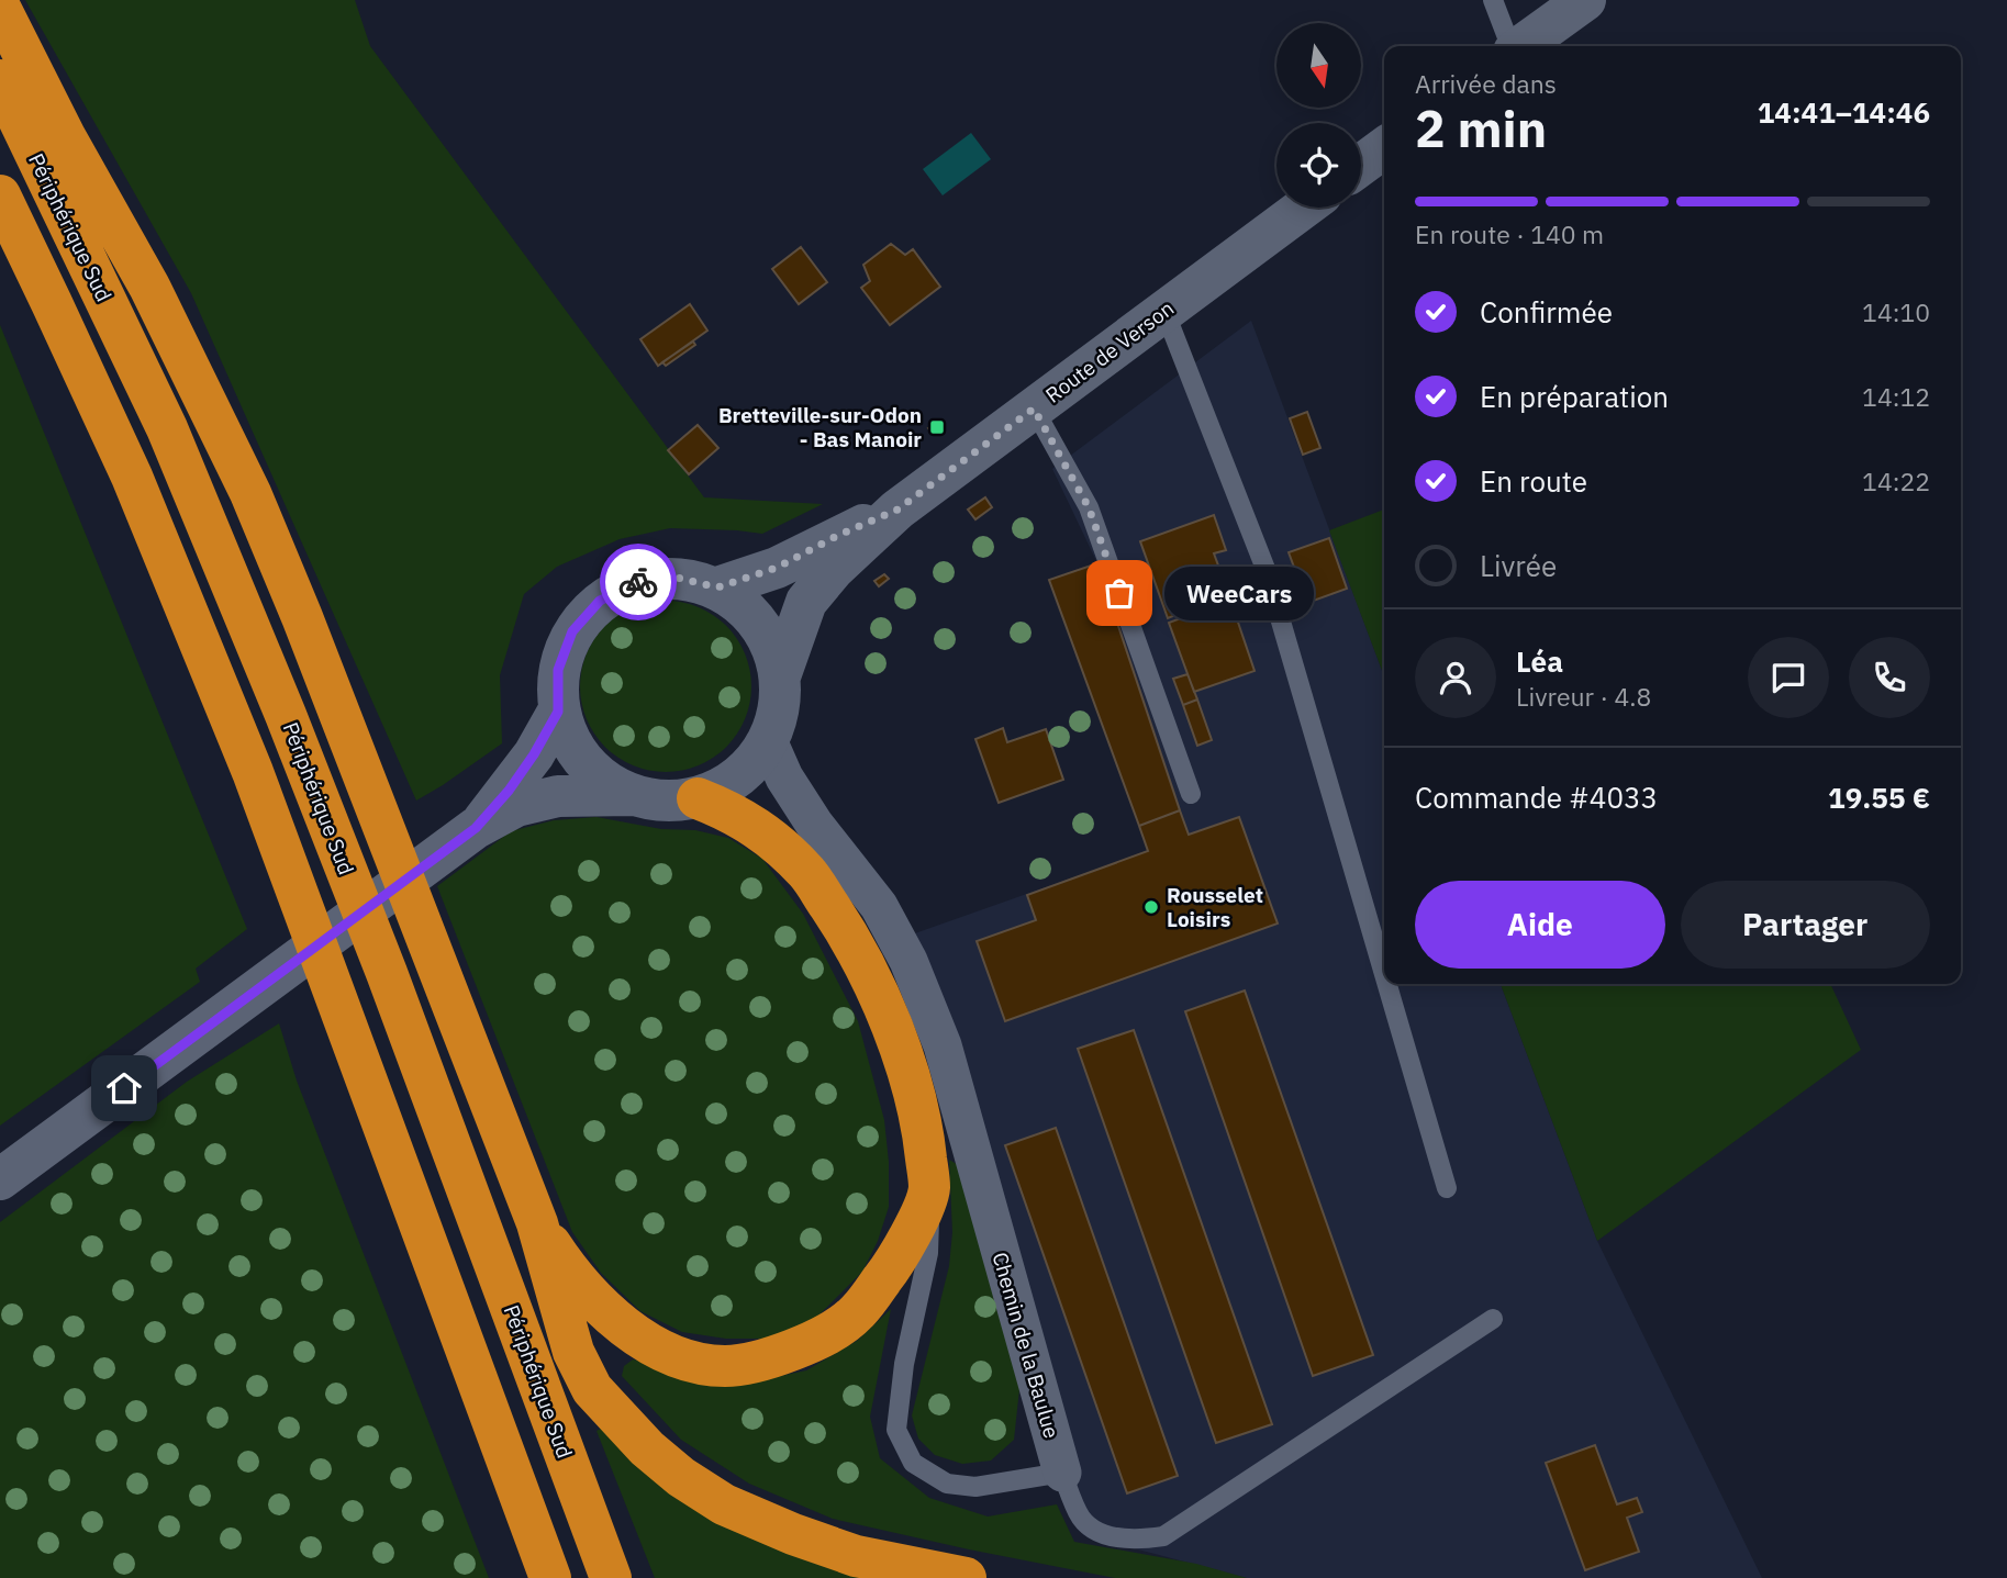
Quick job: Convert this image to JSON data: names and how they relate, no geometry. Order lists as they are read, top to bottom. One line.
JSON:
{"streets":{"highway":["Périphérique Sud"],"main road":["Route de Verson"],"street":["Chemin de la Baulue"]},"crossings":[["Route de Verson","Chemin de la Baulue"]],"places":{"transit":["Bretteville-sur-Odon - Bas Manoir"],"other":["WeeCars","Rousselet Loisirs"]},"north":"bottom","page":{"heading":["2 min","Arrivée dans","14:41–14:46"],"panel":["Léa","Livreur · 4.8","Commande #4033","19.55 €"],"bar":"En route · 140 m","list":[["Confirmée","14:10"],["En préparation","14:12"],["En route","14:22"],"Livrée"],"bubble":"WeeCars","buttons":["Aide","Partager"]}}
